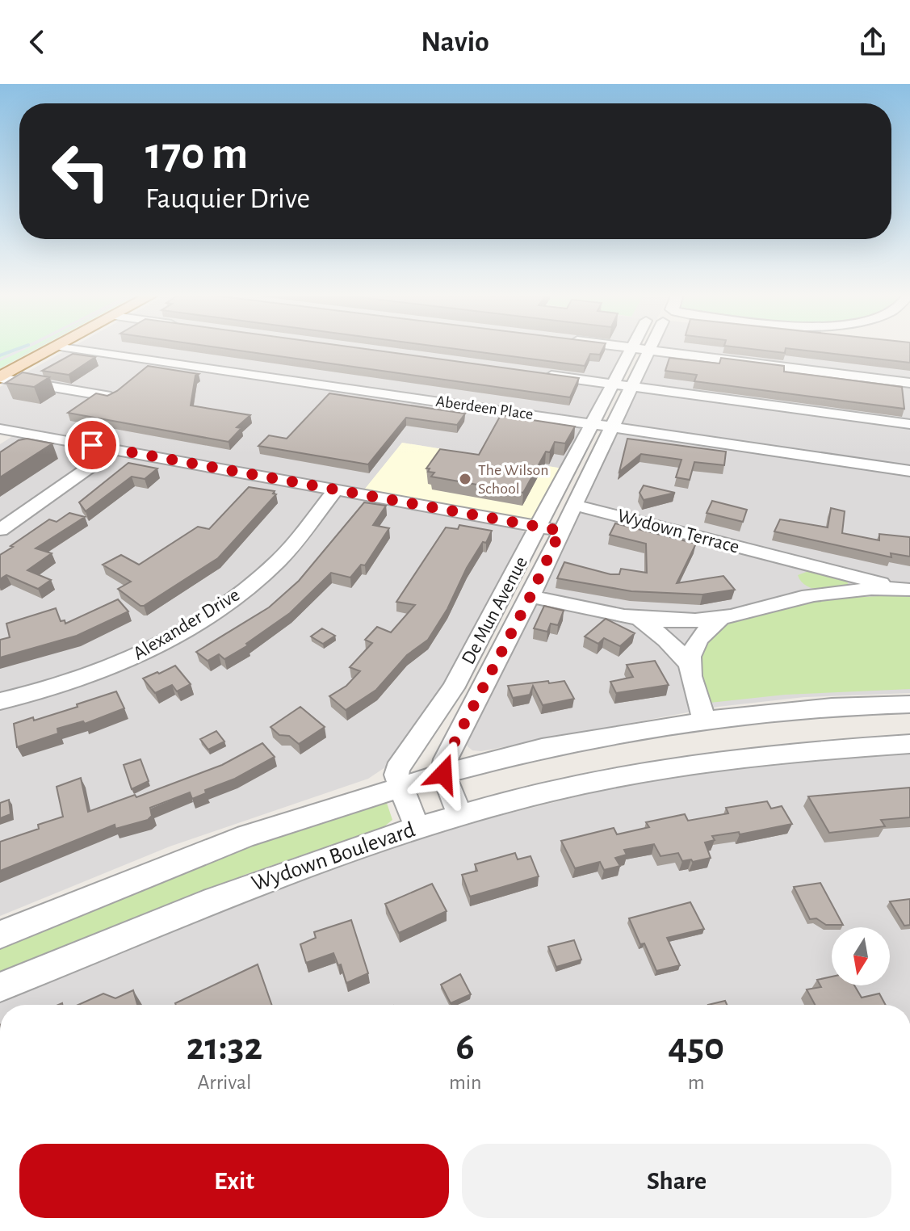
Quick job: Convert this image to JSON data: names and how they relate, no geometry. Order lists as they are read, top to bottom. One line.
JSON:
{"streets":{"street":["Aberdeen Place","Wydown Terrace","De Mun Avenue","Alexander Drive","Wydown Boulevard"]},"crossings":[["Aberdeen Place","De Mun Avenue"],["Wydown Terrace","De Mun Avenue"]],"places":["The Wilson School"],"north":"bottom","page":{"header":"Navio","turn":["170 m","Fauquier Drive"],"eta":["21:32","Arrival","6","min","450","m"],"buttons":["Exit","Share"]}}
